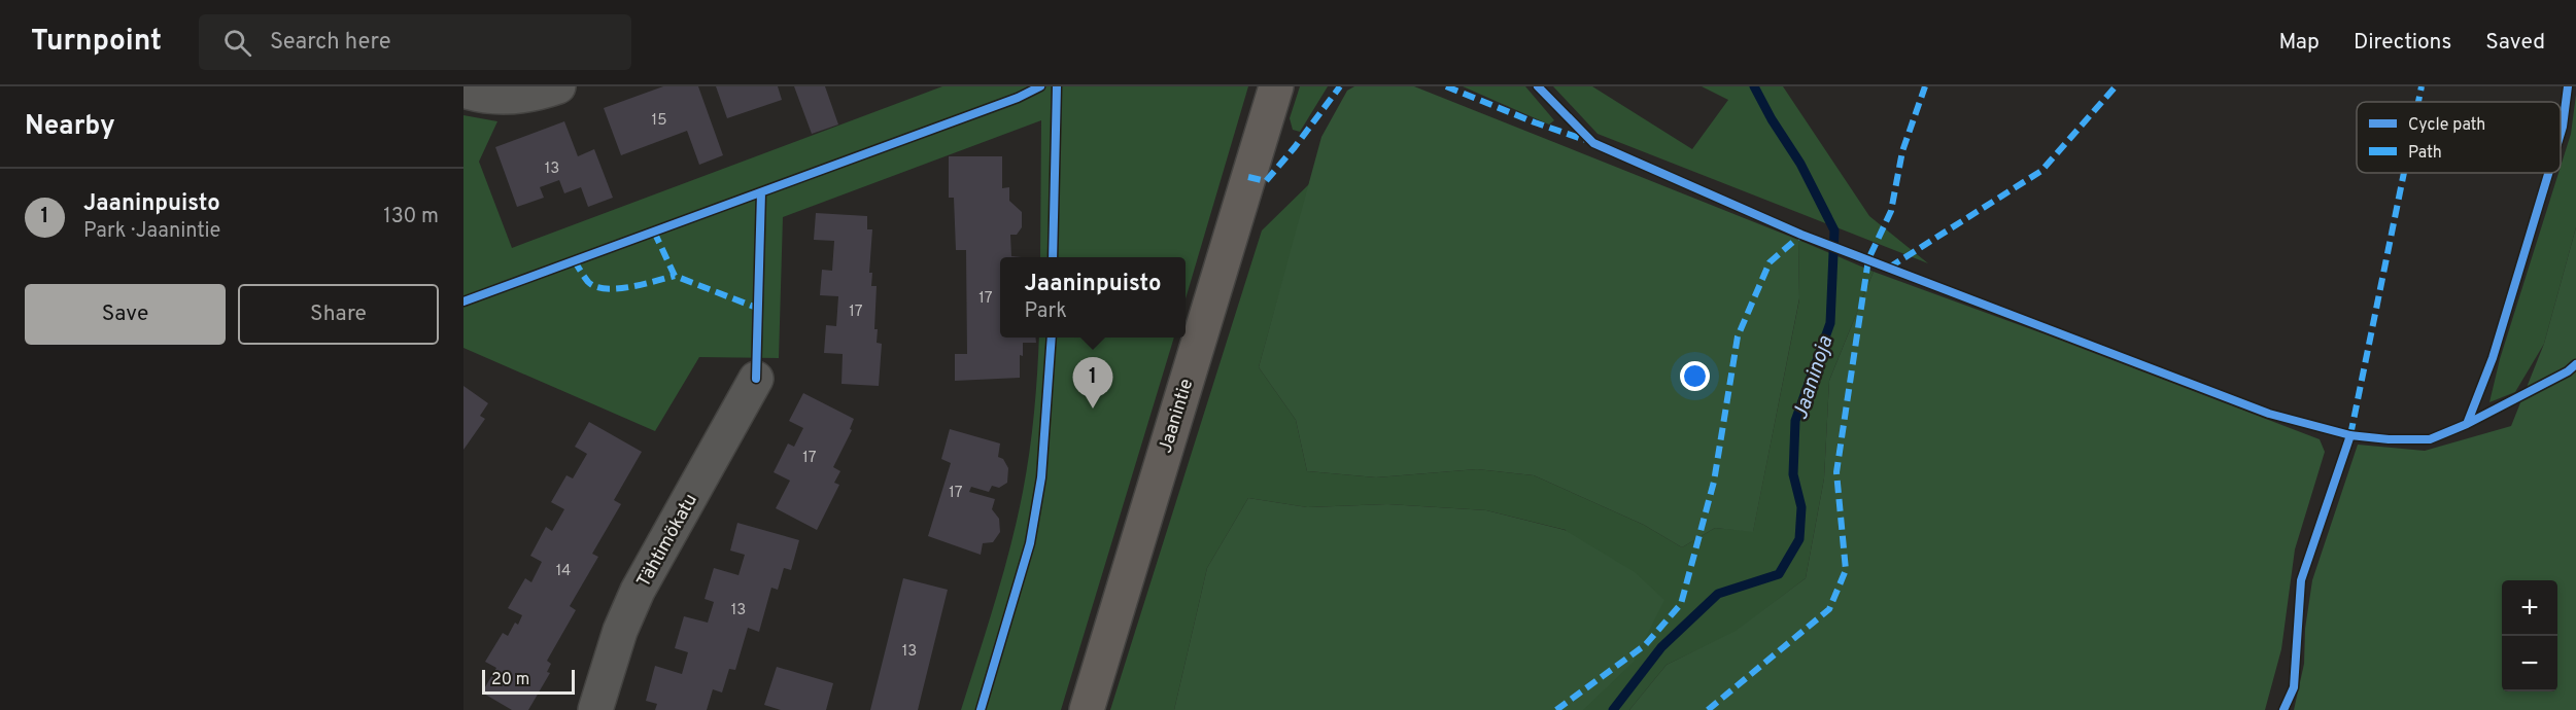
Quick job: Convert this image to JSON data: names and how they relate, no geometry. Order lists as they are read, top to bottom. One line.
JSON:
{"streets":{"main road":["Jaanintie"],"street":["Tähtimökatu"]},"water":["Jaaninoja"],"house_numbers":["15","13","17","17","17","17","14","13","13"],"legend":["Cycle path","Path"],"scale_bar":"20 m","page":{"header":"Turnpoint","search":"Search here","nav":["Map","Directions","Saved"],"heading":"Nearby","list":[{"mark":"1","name":"Jaaninpuisto","note":"Park · Jaanintie","value":"130 m"}],"popup":["Jaaninpuisto","Park"],"buttons":["Save","Share"],"pins":"1","map_buttons":["+","−"],"scale":"20 m"}}
